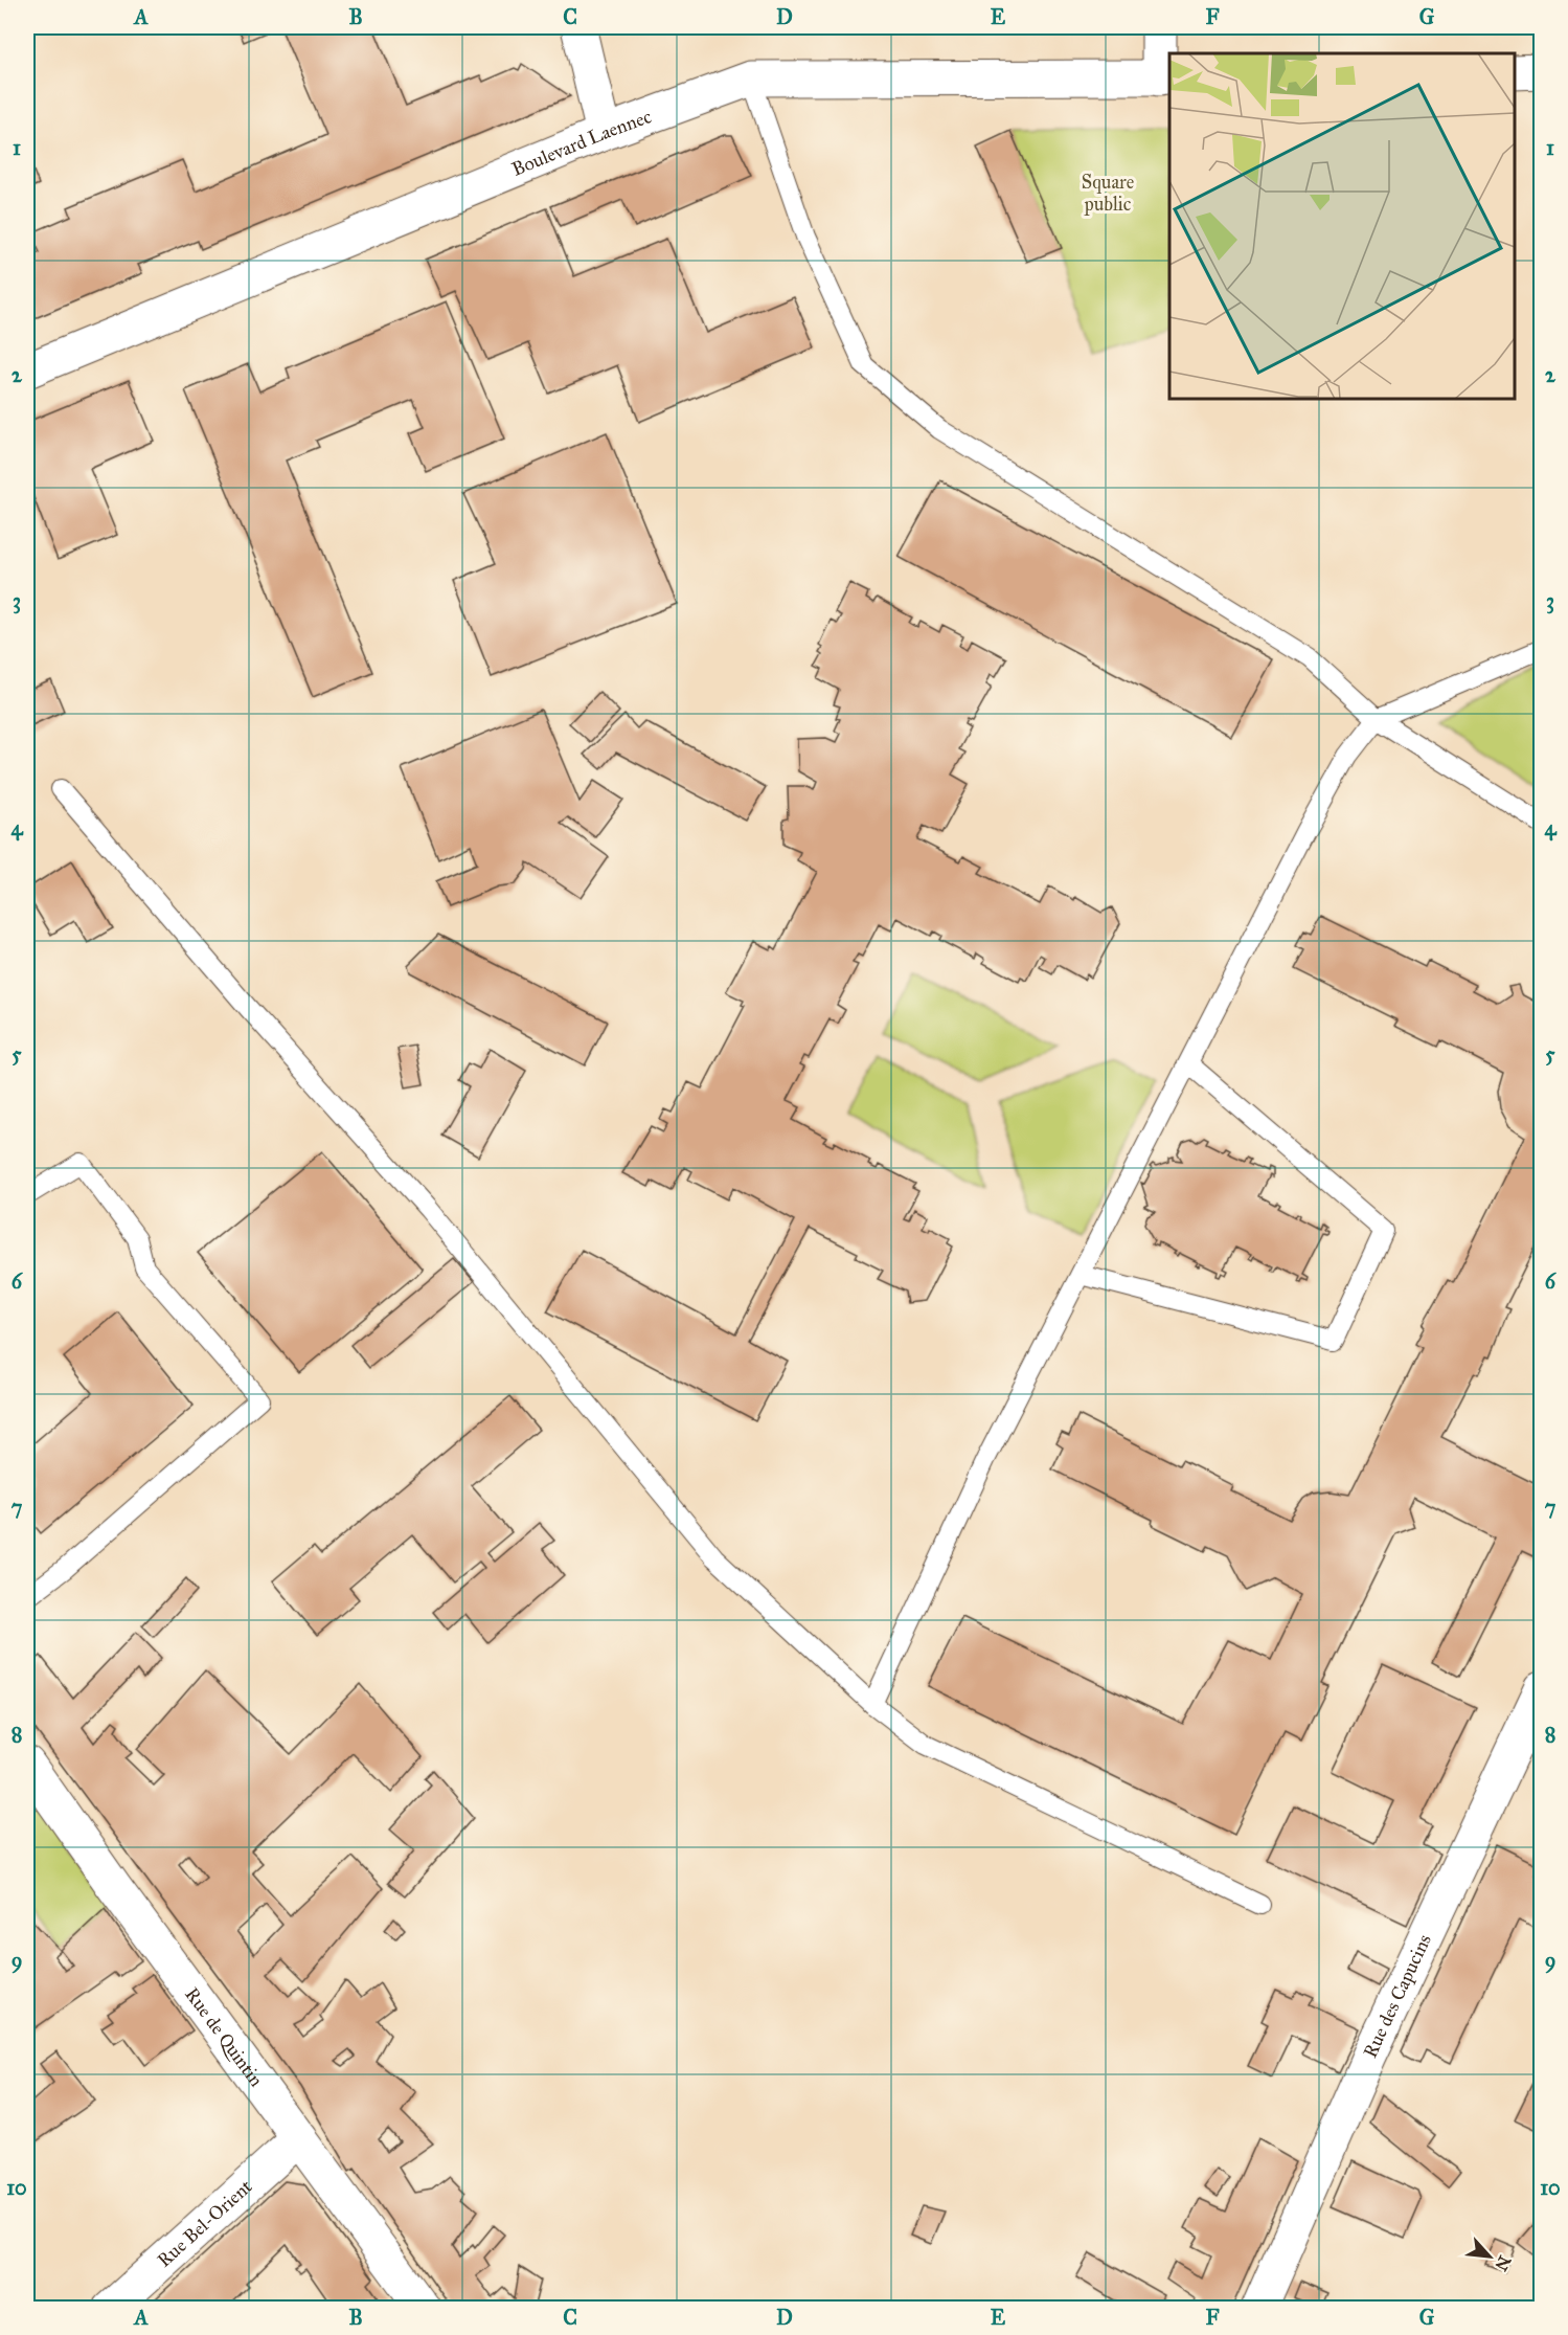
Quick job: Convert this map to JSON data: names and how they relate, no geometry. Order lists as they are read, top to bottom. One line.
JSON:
{"streets":{"street":["Boulevard Laennec","Rue des Capucins","Rue de Quintin","Rue Bel-Orient"]},"crossings":[["Rue de Quintin","Rue Bel-Orient"]],"parks":["Square public"],"north":"bottom right","grid":{"columns":["A","B","C","D","E","F","G"],"rows":["1","2","3","4","5","6","7","8","9","10"]}}
